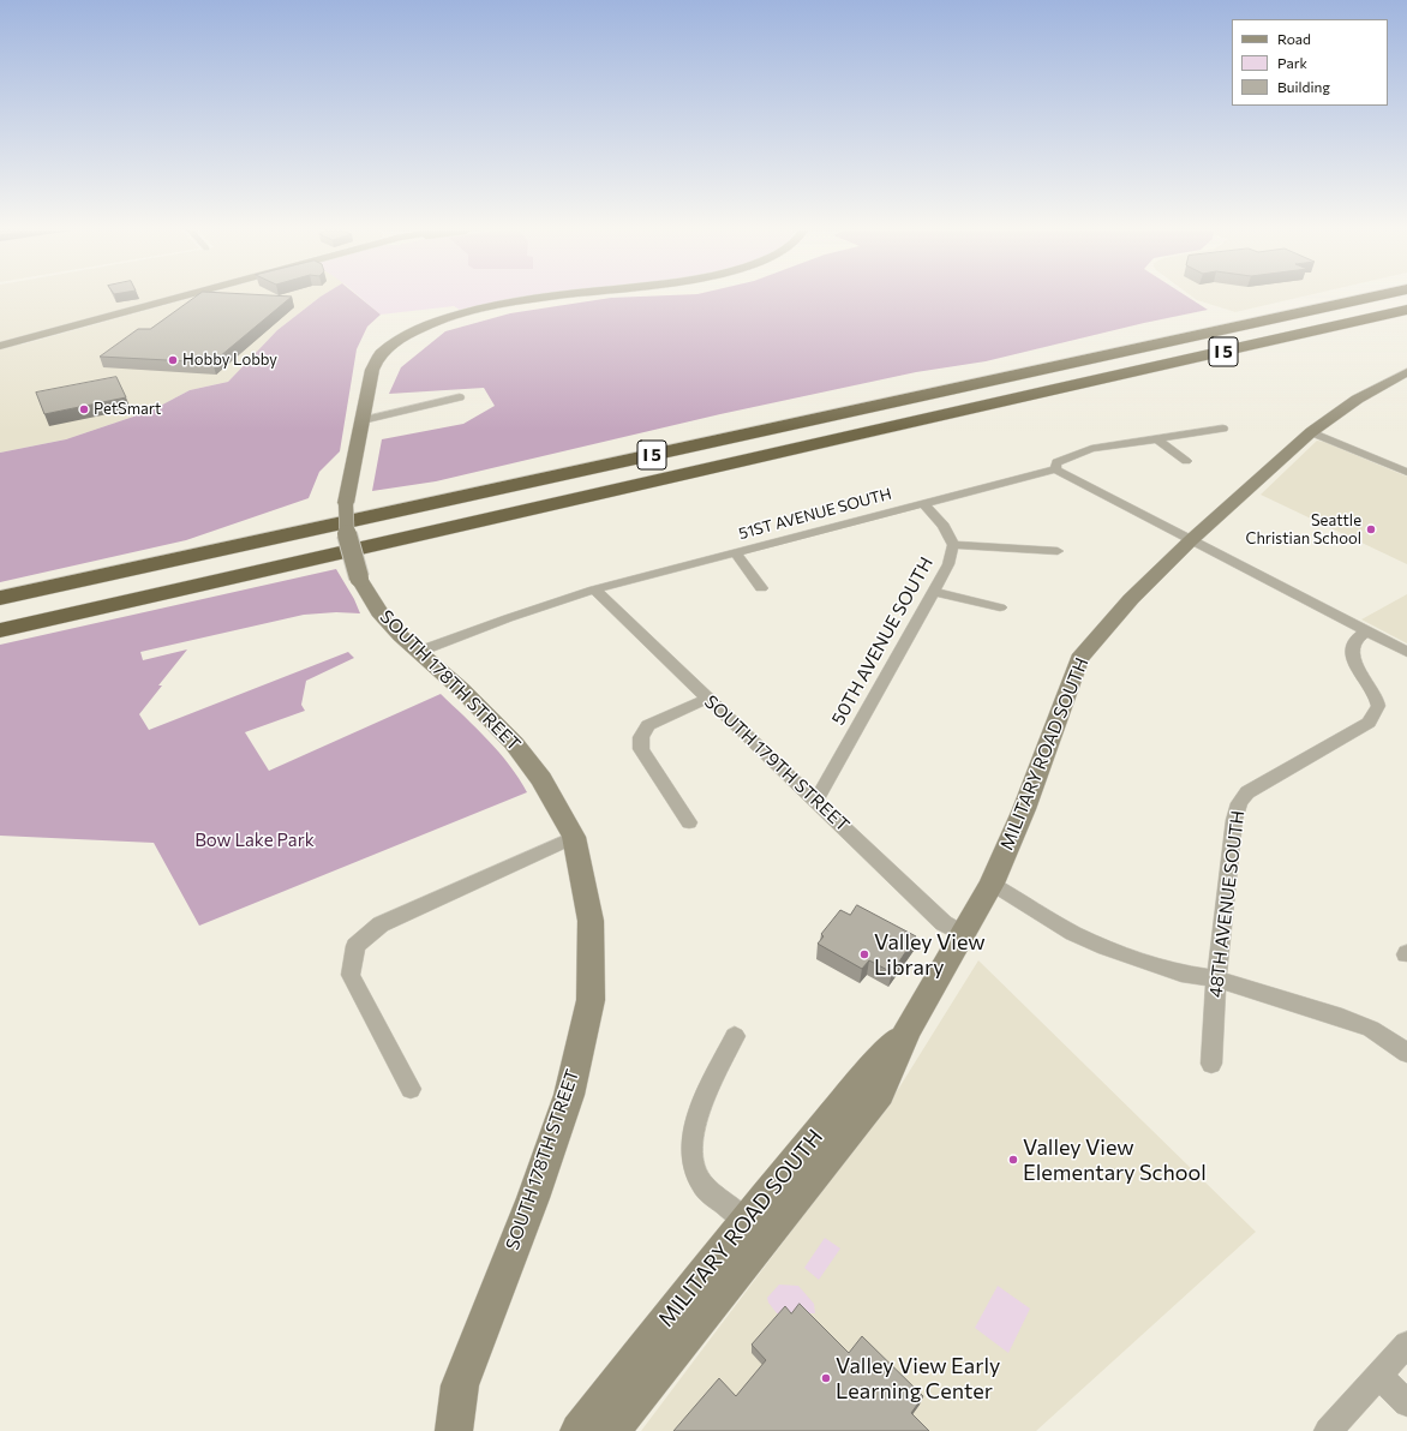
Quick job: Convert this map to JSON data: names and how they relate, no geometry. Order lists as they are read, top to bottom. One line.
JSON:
{"streets":{"highway":["I 5"],"main road":["SOUTH 178TH STREET","MILITARY ROAD SOUTH"],"street":["51ST AVENUE SOUTH","50TH AVENUE SOUTH","SOUTH 179TH STREET","48TH AVENUE SOUTH"]},"crossings":[["51ST AVENUE SOUTH","50TH AVENUE SOUTH"],["51ST AVENUE SOUTH","SOUTH 178TH STREET"],["51ST AVENUE SOUTH","SOUTH 179TH STREET"],["50TH AVENUE SOUTH","SOUTH 179TH STREET"],["MILITARY ROAD SOUTH","SOUTH 179TH STREET"]],"parks":["Bow Lake Park"],"places":["Hobby Lobby","PetSmart","Seattle Christian School","Valley View Library","Valley View Elementary School","Valley View Early Learning Center"],"legend":["Road","Park","Building"]}
